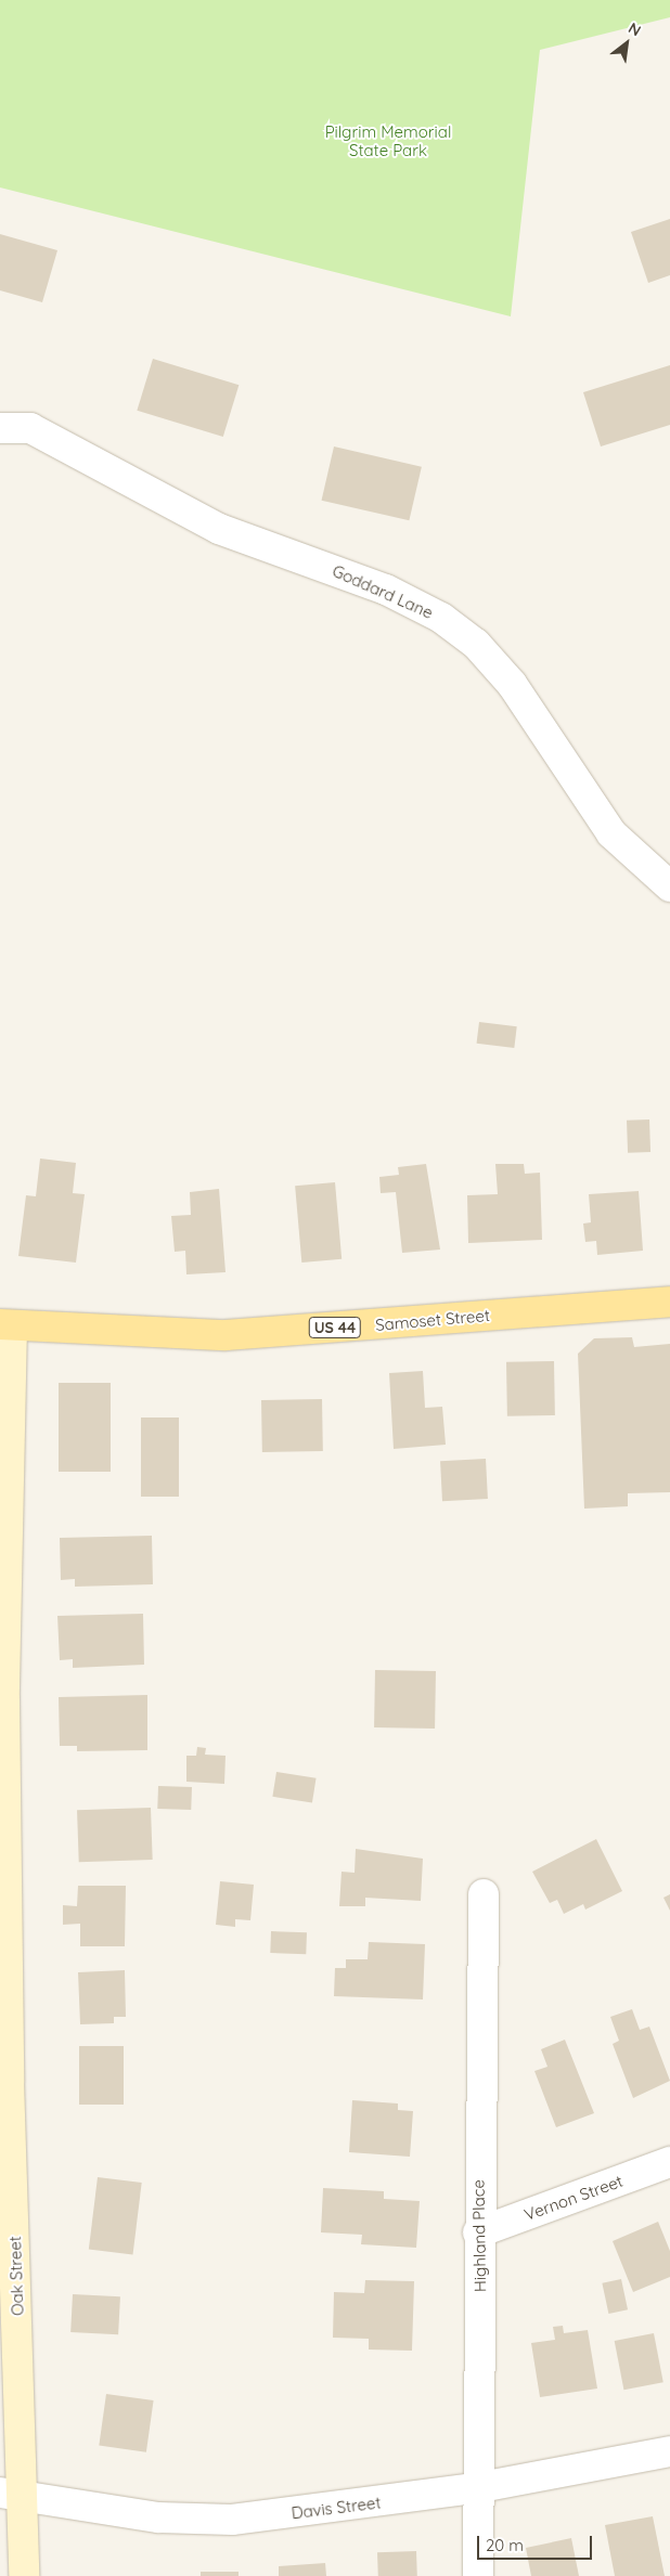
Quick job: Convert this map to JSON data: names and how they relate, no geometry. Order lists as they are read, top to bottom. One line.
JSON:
{"streets":{"main road":["Samoset Street","US 44","Oak Street"],"street":["Goddard Lane","Vernon Street","Highland Place","Davis Street"]},"crossings":[["Samoset Street","Oak Street"],["Vernon Street","Highland Place"],["Highland Place","Davis Street"],["Oak Street","Davis Street"]],"parks":["Pilgrim Memorial State Park"],"scale_bar":"20 m","north":"top right"}
